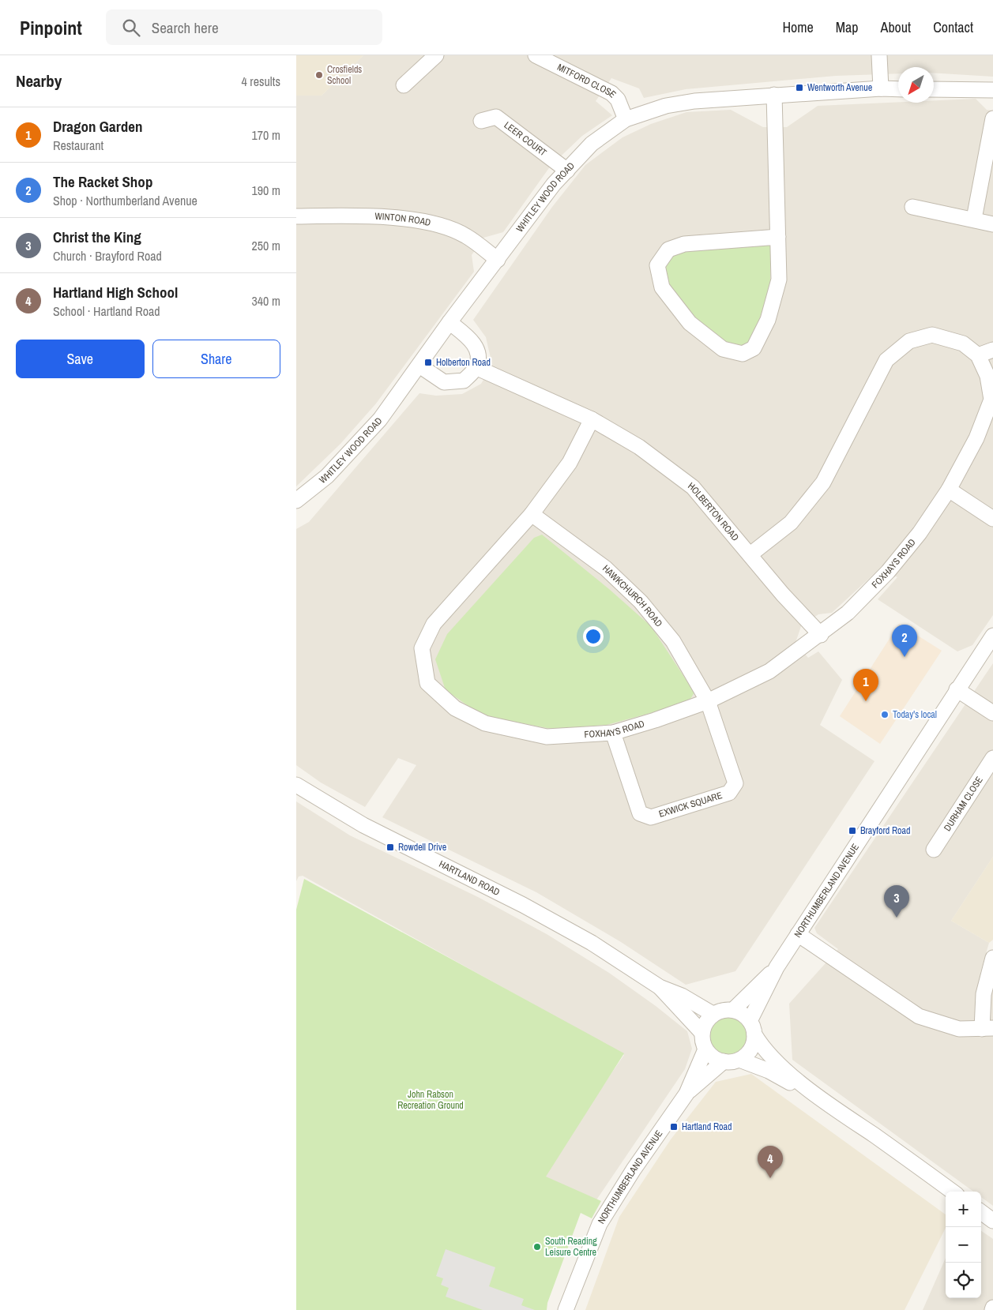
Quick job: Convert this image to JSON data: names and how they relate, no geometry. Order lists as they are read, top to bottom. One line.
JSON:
{"streets":{"street":["MITFORD CLOSE","LEER COURT","WHITLEY WOOD ROAD","WINTON ROAD","HOLBERTON ROAD","FOXHAYS ROAD","HAWKCHURCH ROAD","DURHAM CLOSE","EXWICK SQUARE","HARTLAND ROAD","NORTHUMBERLAND AVENUE"]},"crossings":[["MITFORD CLOSE","WHITLEY WOOD ROAD"],["LEER COURT","WHITLEY WOOD ROAD"],["WHITLEY WOOD ROAD","WINTON ROAD"],["HOLBERTON ROAD","FOXHAYS ROAD"],["FOXHAYS ROAD","HAWKCHURCH ROAD"],["FOXHAYS ROAD","EXWICK SQUARE"],["HAWKCHURCH ROAD","EXWICK SQUARE"],["HARTLAND ROAD","NORTHUMBERLAND AVENUE"]],"parks":["John Rabson Recreation Ground"],"places":{"other":["Crosfields School","Today's local","South Reading Leisure Centre"],"transit":["Wentworth Avenue","Holberton Road","Brayford Road","Rowdell Drive","Hartland Road"]},"north":"bottom left","page":{"header":"Pinpoint","search":"Search here","nav":["Home","Map","About","Contact"],"heading":["Nearby","4 results"],"list":[{"mark":"1","name":"Dragon Garden","note":"Restaurant","value":"170 m"},{"mark":"2","name":"The Racket Shop","note":"Shop · Northumberland Avenue","value":"190 m"},{"mark":"3","name":"Christ the King","note":"Church · Brayford Road","value":"250 m"},{"mark":"4","name":"Hartland High School","note":"School · Hartland Road","value":"340 m"}],"buttons":["Save","Share"],"pins":["2","1","3","4"],"map_buttons":["+","−"]}}
